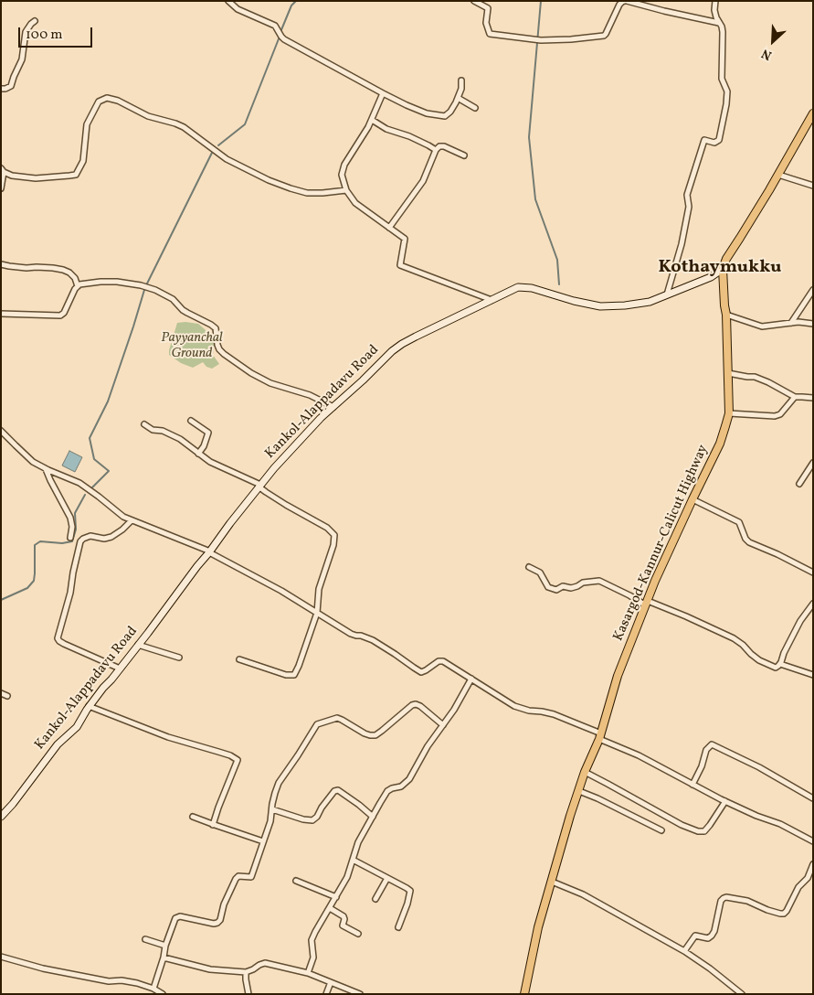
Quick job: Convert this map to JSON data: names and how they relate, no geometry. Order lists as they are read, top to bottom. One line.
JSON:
{"streets":{"highway":["Kasargod-Kannur-Calicut Highway"],"main road":["Kankol-Alappadavu Road"]},"crossings":[["Kankol-Alappadavu Road","Kasargod-Kannur-Calicut Highway"]],"districts":["Kothaymukku"],"parks":["Payyanchal Ground"],"scale_bar":"100 m","north":"bottom left"}
